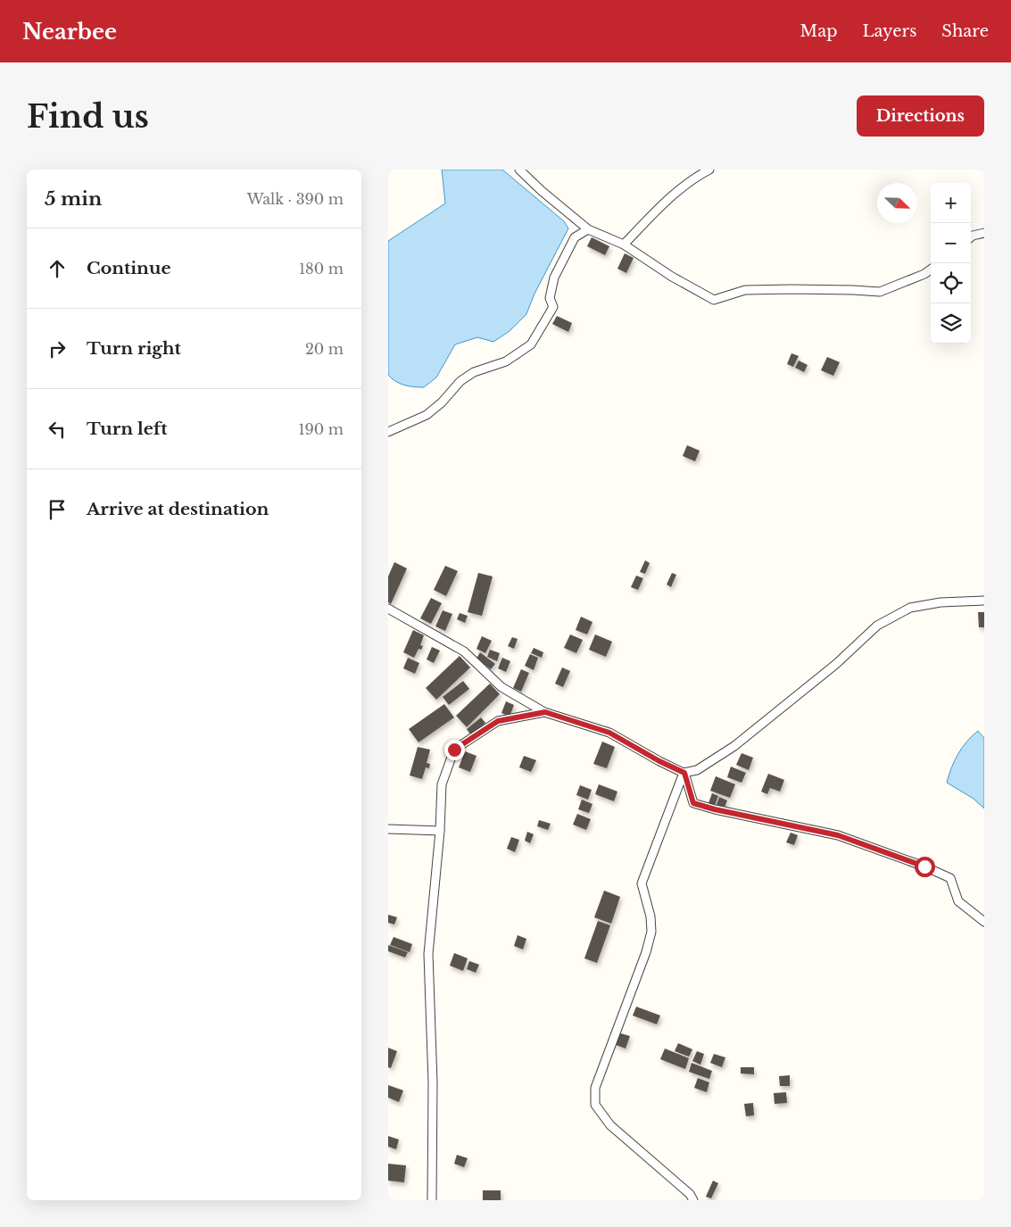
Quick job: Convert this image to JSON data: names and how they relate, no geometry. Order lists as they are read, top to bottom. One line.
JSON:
{"north":"bottom right","page":{"header":"Nearbee","nav":["Map","Layers","Share"],"buttons":"Directions","title":"Find us","heading":["5 min","Walk · 390 m"],"map_buttons":["+","−"],"list":[["Continue","180 m"],["Turn right","20 m"],["Turn left","190 m"],"Arrive at destination"]}}
